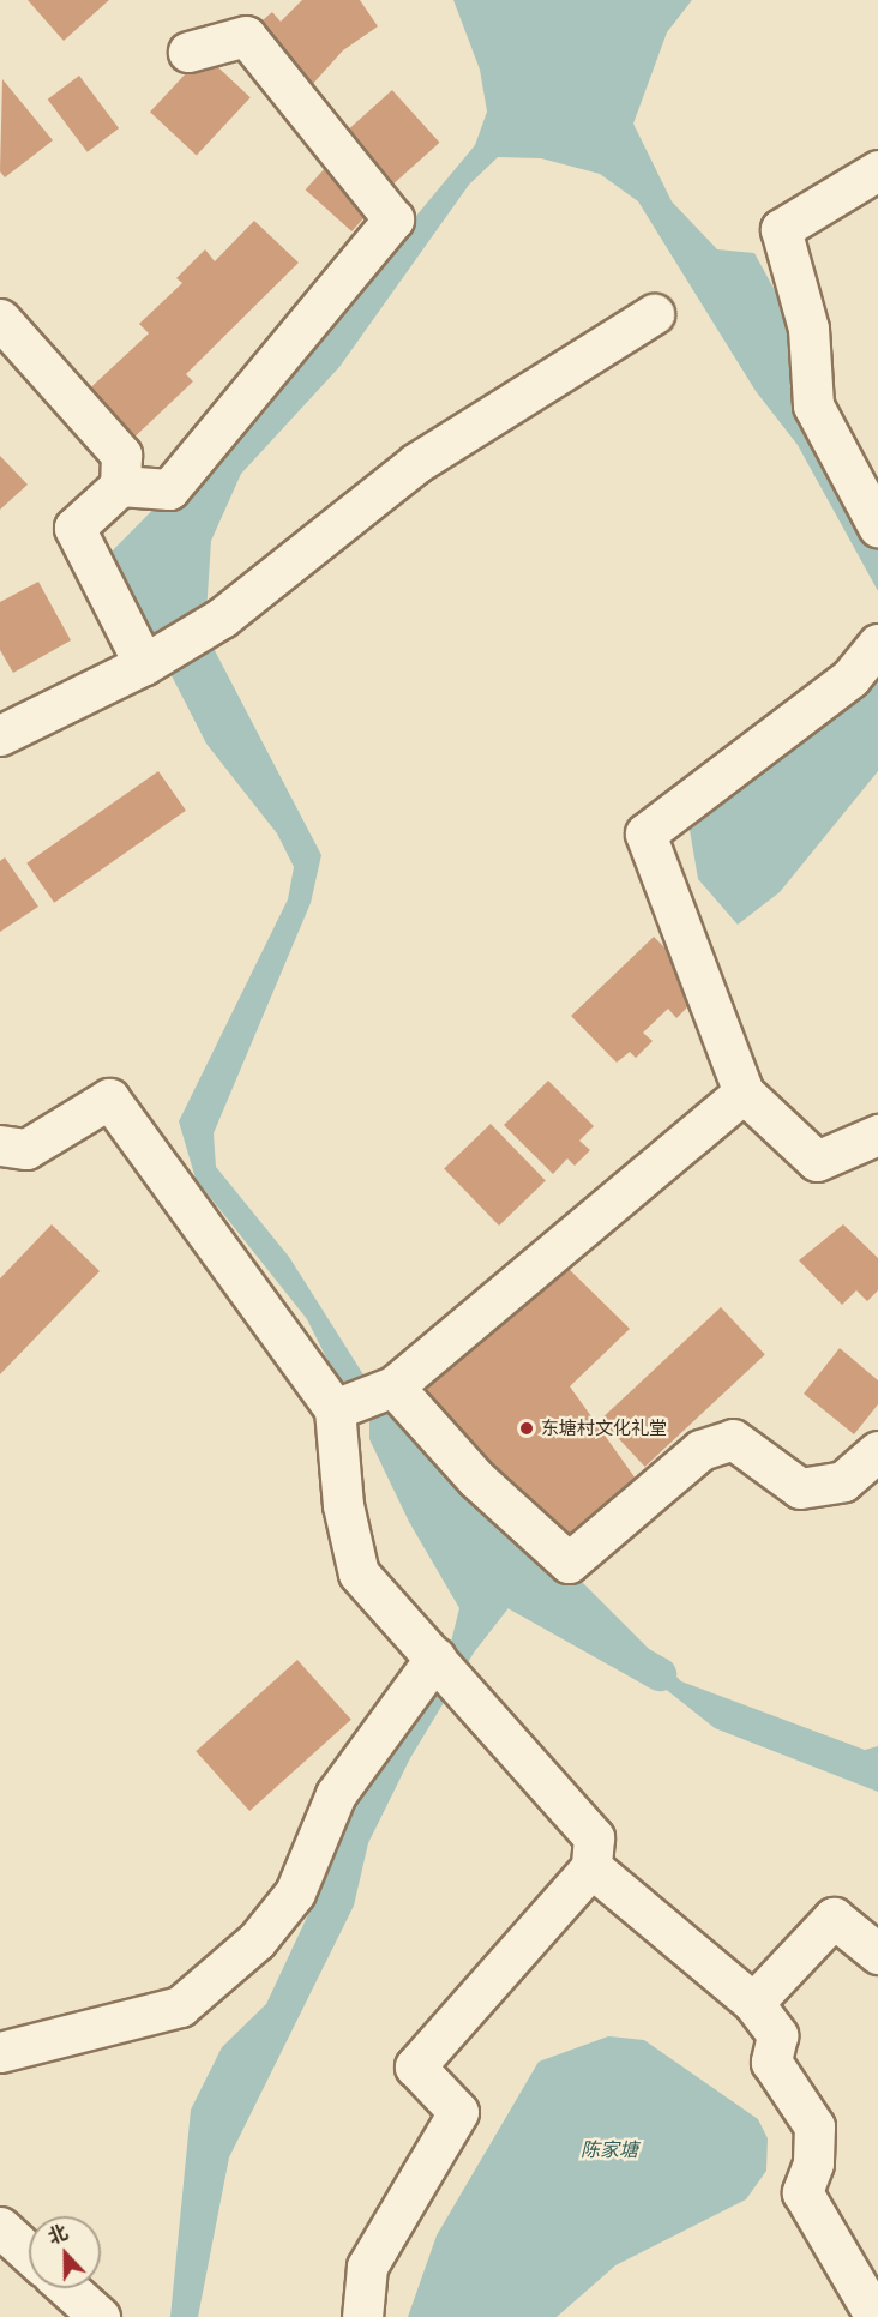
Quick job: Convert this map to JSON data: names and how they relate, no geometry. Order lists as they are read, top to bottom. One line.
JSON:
{"water":["陈家塘"],"places":["东塘村文化礼堂"],"north":"top"}
